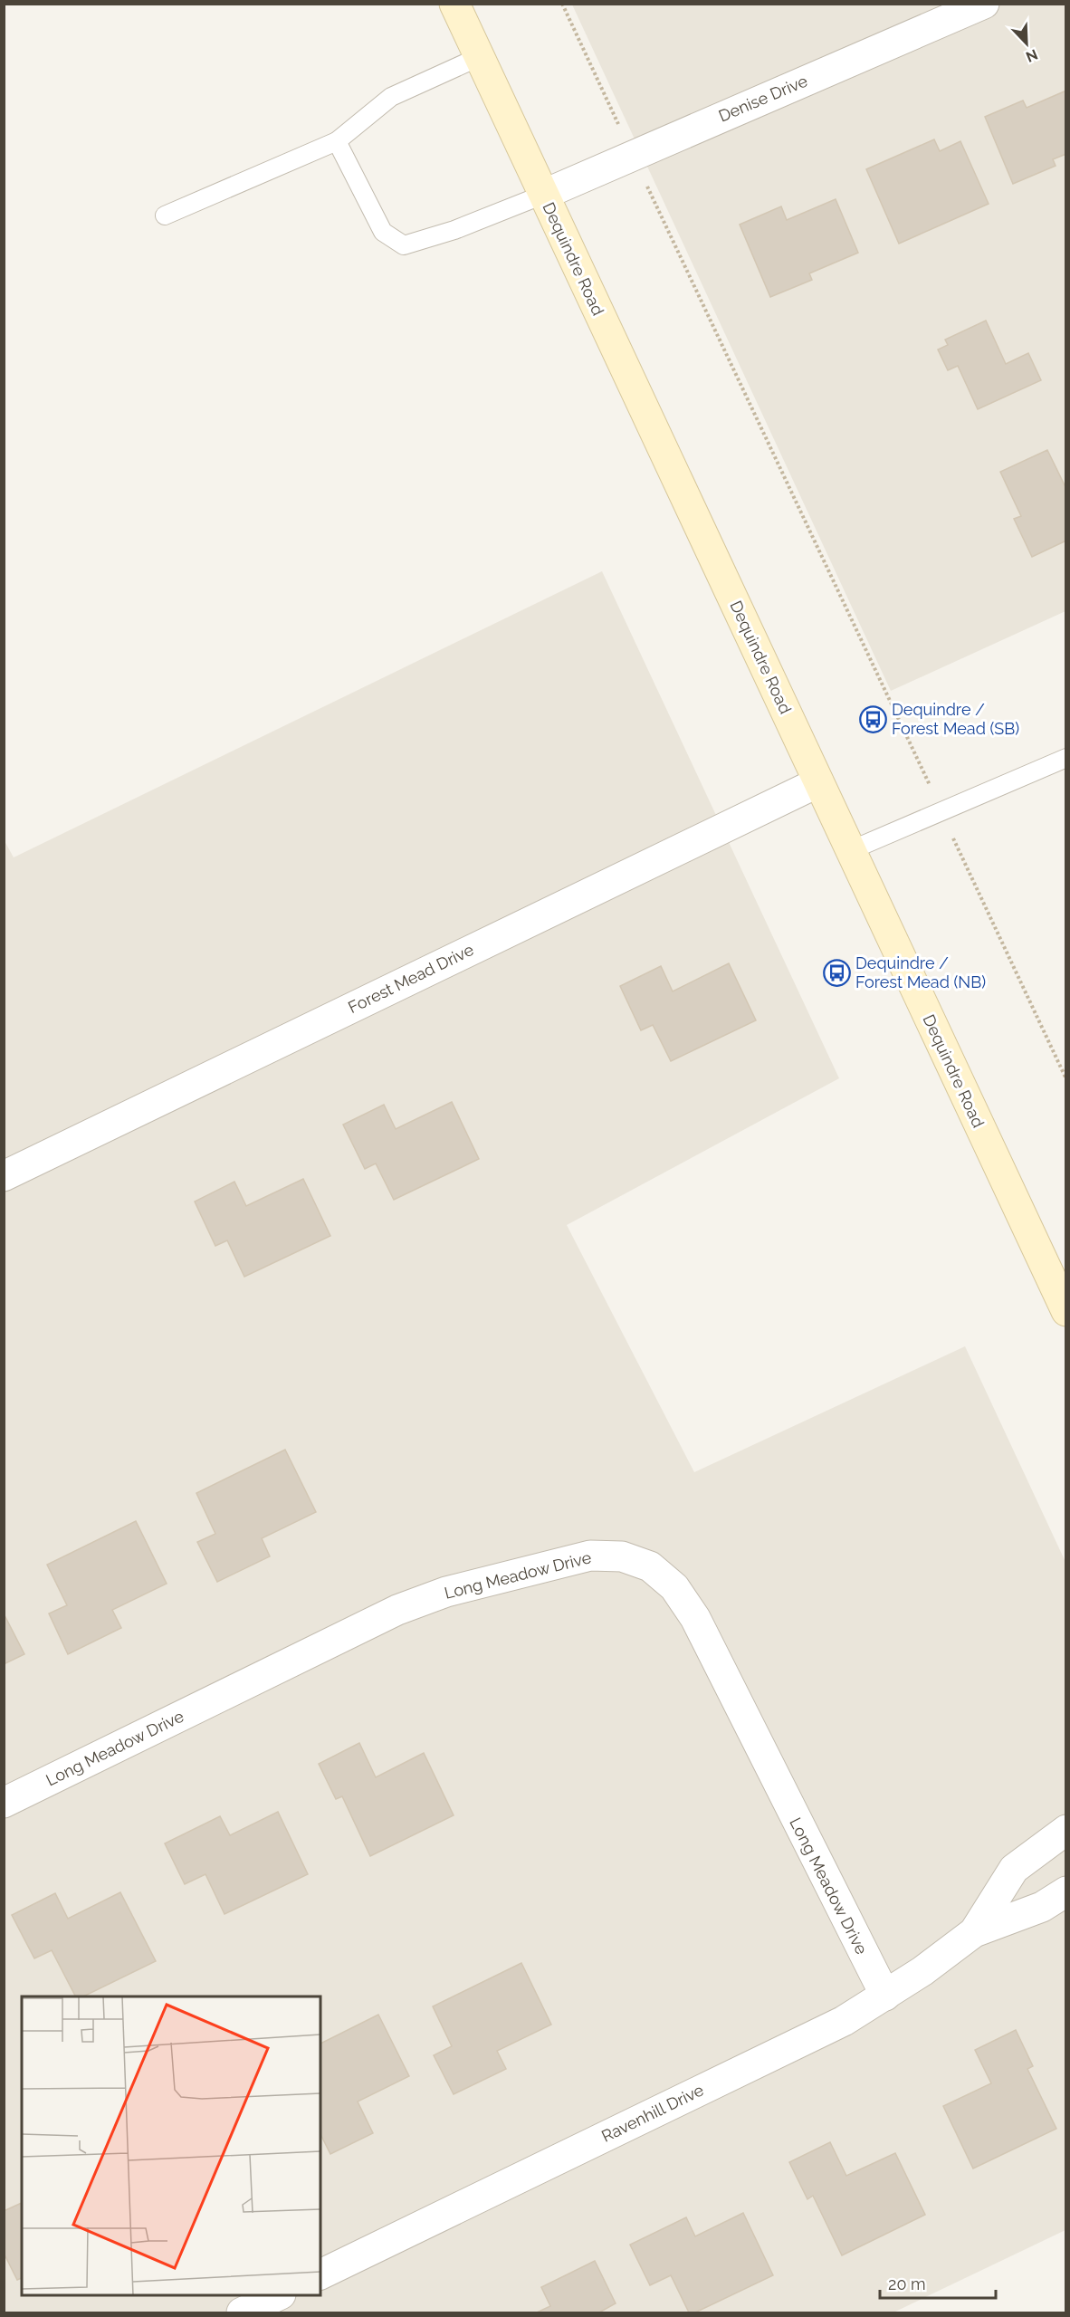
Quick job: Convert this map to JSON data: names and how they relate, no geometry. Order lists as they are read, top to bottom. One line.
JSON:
{"streets":{"main road":["Dequindre Road"],"street":["Denise Drive","Forest Mead Drive","Long Meadow Drive","Ravenhill Drive"]},"crossings":[["Denise Drive","Dequindre Road"],["Dequindre Road","Forest Mead Drive"],["Long Meadow Drive","Ravenhill Drive"]],"places":{"bus stop":["Dequindre / Forest Mead (SB)","Dequindre / Forest Mead (NB)"]},"scale_bar":"20 m","north":"bottom right"}
